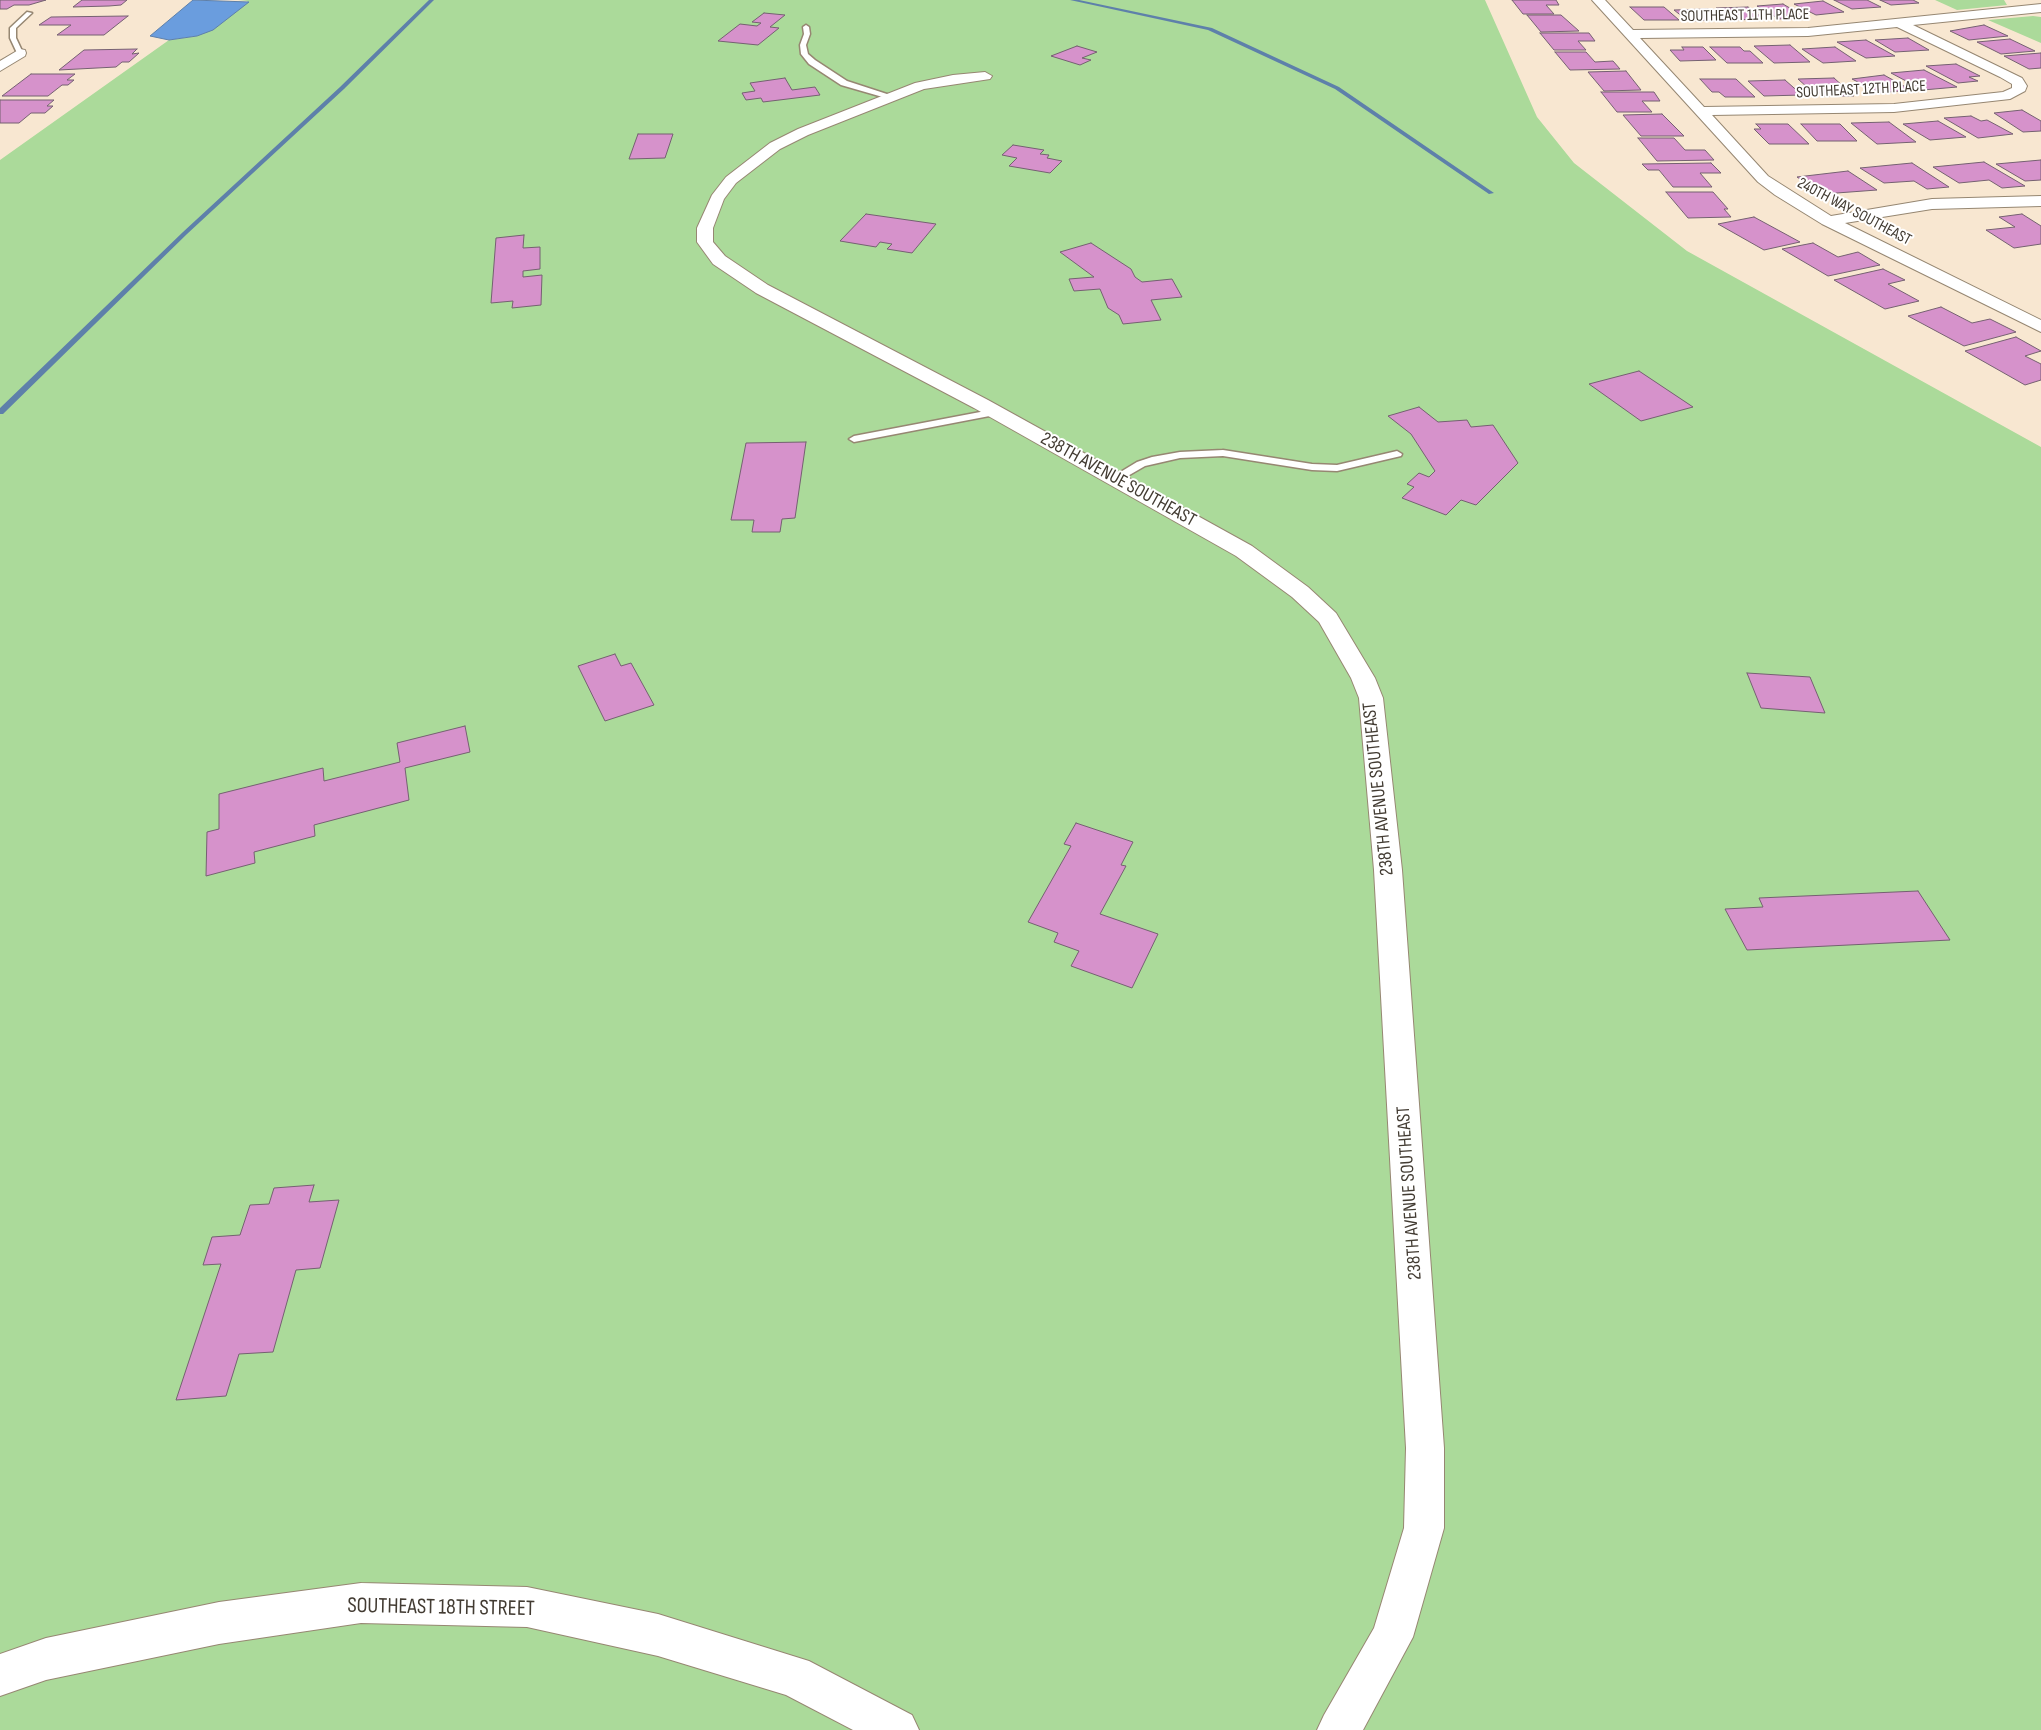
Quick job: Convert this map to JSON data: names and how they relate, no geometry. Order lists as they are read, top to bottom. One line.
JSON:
{"streets":{"street":["SOUTHEAST 11TH PLACE","SOUTHEAST 12TH PLACE","240TH WAY SOUTHEAST","238TH AVENUE SOUTHEAST","SOUTHEAST 18TH STREET"]},"crossings":[["SOUTHEAST 11TH PLACE","SOUTHEAST 12TH PLACE"],["SOUTHEAST 11TH PLACE","240TH WAY SOUTHEAST"],["SOUTHEAST 12TH PLACE","240TH WAY SOUTHEAST"]]}
